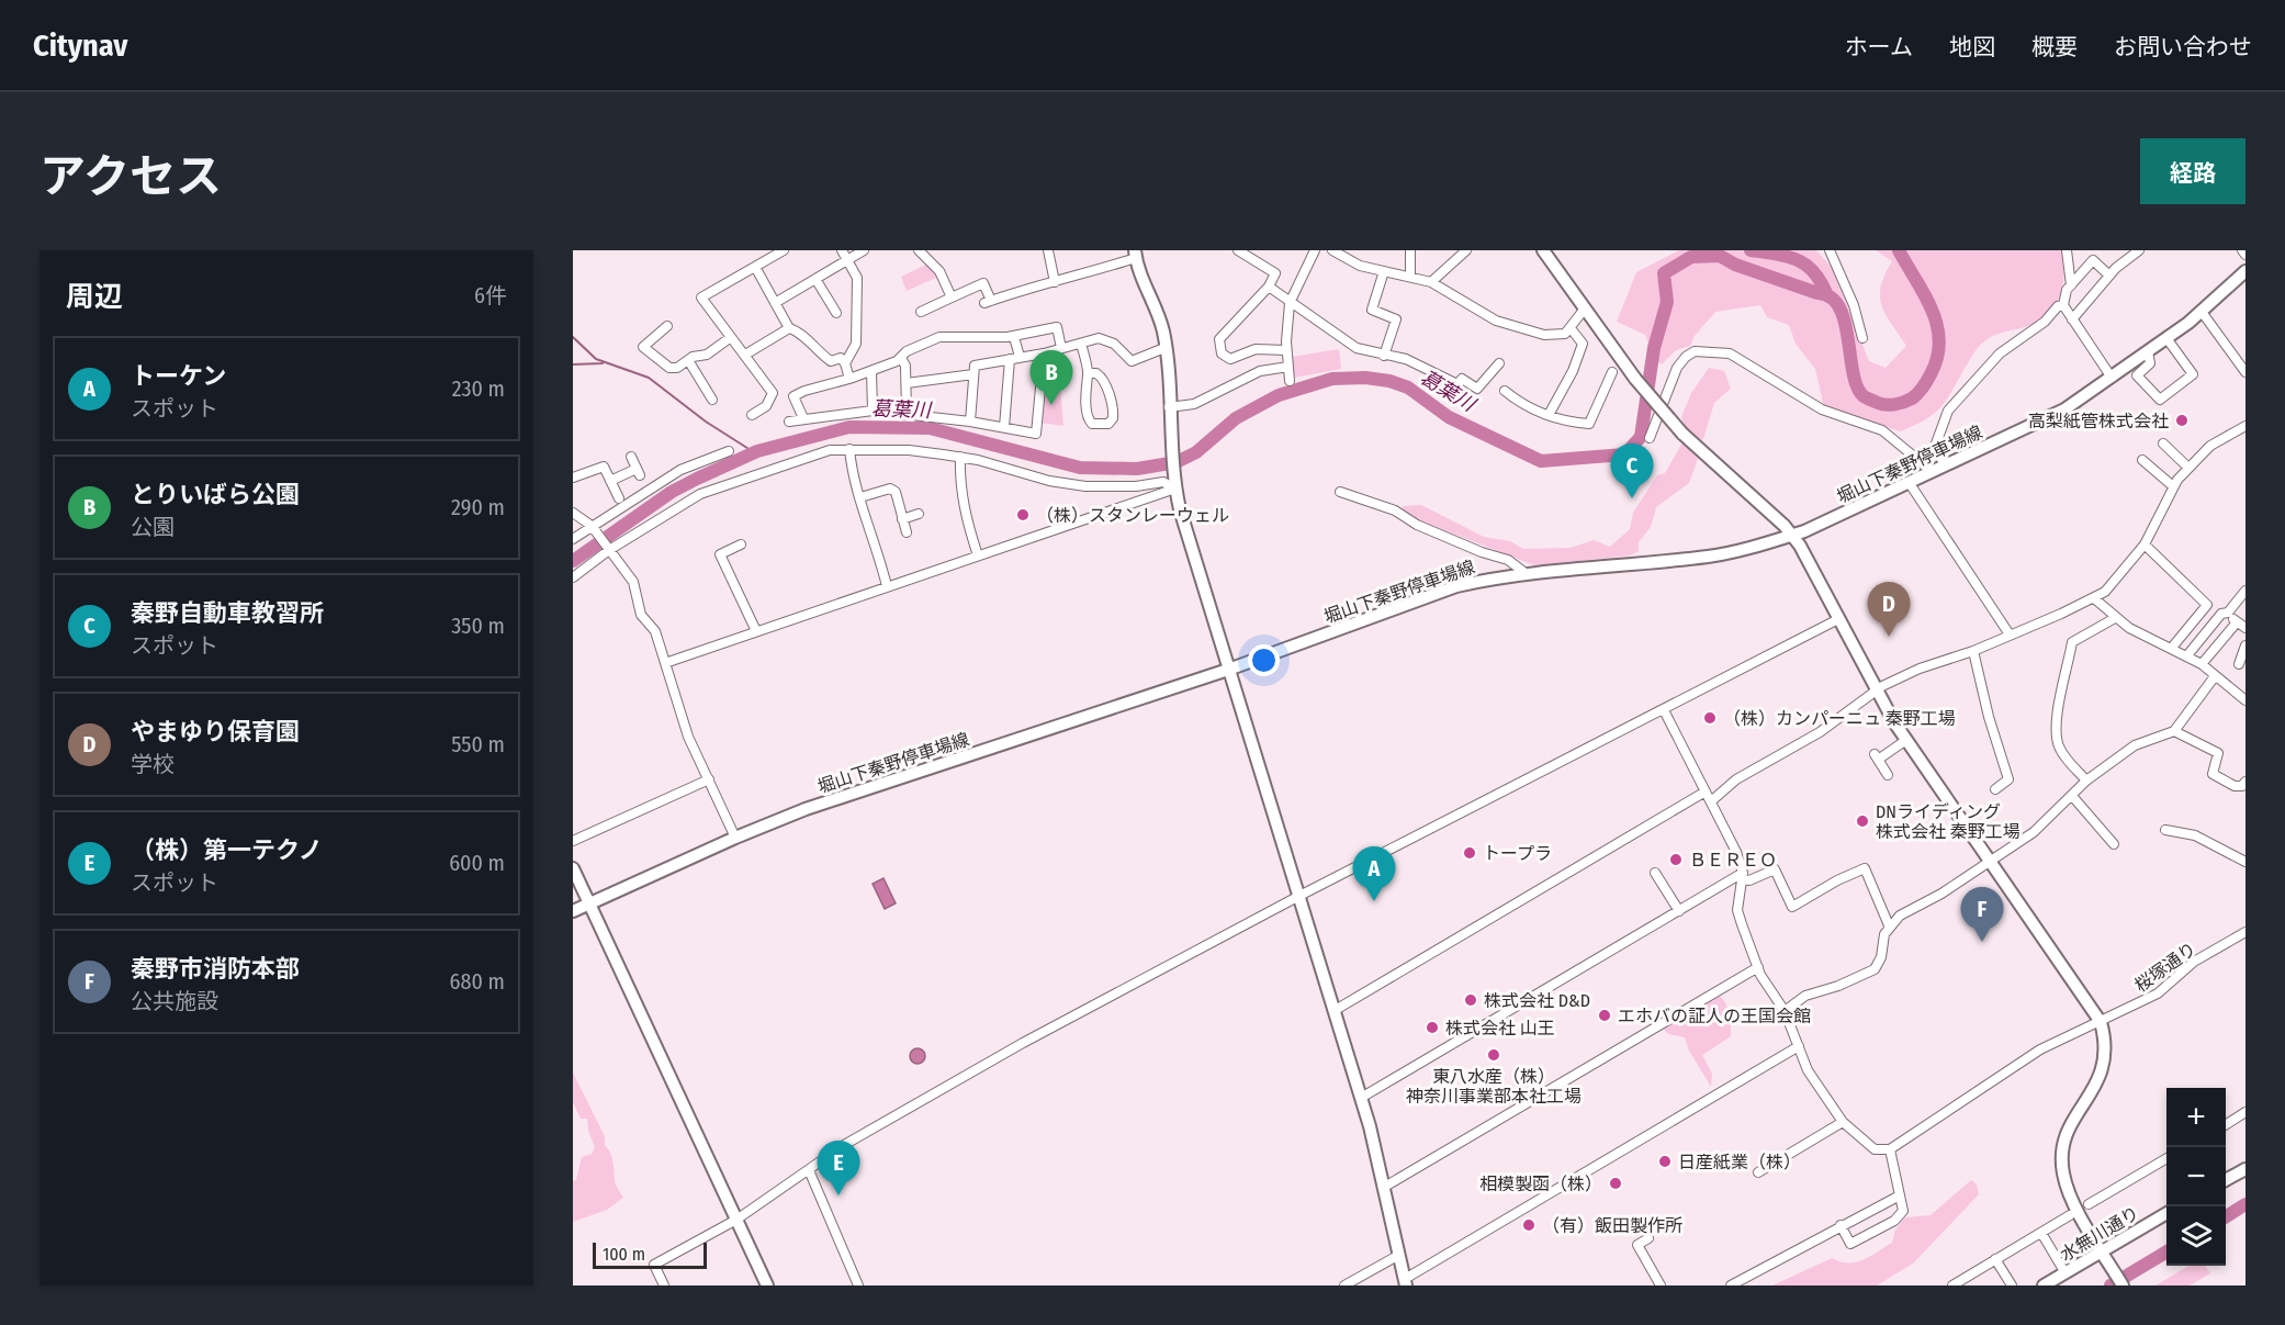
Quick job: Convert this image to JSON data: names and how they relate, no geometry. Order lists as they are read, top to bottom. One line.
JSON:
{"streets":{"street":["堀山下秦野停車場線","桜塚通り","水無川通り"]},"water":["葛葉川"],"places":["高梨紙管株式会社","（株）スタンレーウェル","（株）カンパーニュ 秦野工場","DNライディング 株式会社 秦野工場","トープラ","ＢＥＲＥＯ","株式会社 D&D","エホバの証人の王国会館","株式会社 山王","東八水産（株） 神奈川事業部本社工場","日産紙業（株）","相模製函（株）","（有）飯田製作所"],"scale_bar":"100 m","page":{"header":"Citynav","nav":["ホーム","地図","概要","お問い合わせ"],"title":"アクセス","buttons":"経路","heading":["周辺","6件"],"list":[{"mark":"A","name":"トーケン","note":"スポット","value":"230 m"},{"mark":"B","name":"とりいばら公園","note":"公園","value":"290 m"},{"mark":"C","name":"秦野自動車教習所","note":"スポット","value":"350 m"},{"mark":"D","name":"やまゆり保育園","note":"学校","value":"550 m"},{"mark":"E","name":"（株）第一テクノ","note":"スポット","value":"600 m"},{"mark":"F","name":"秦野市消防本部","note":"公共施設","value":"680 m"}],"pins":["B","C","D","A","F","E"],"map_buttons":["+","−"],"scale":"100 m"}}
